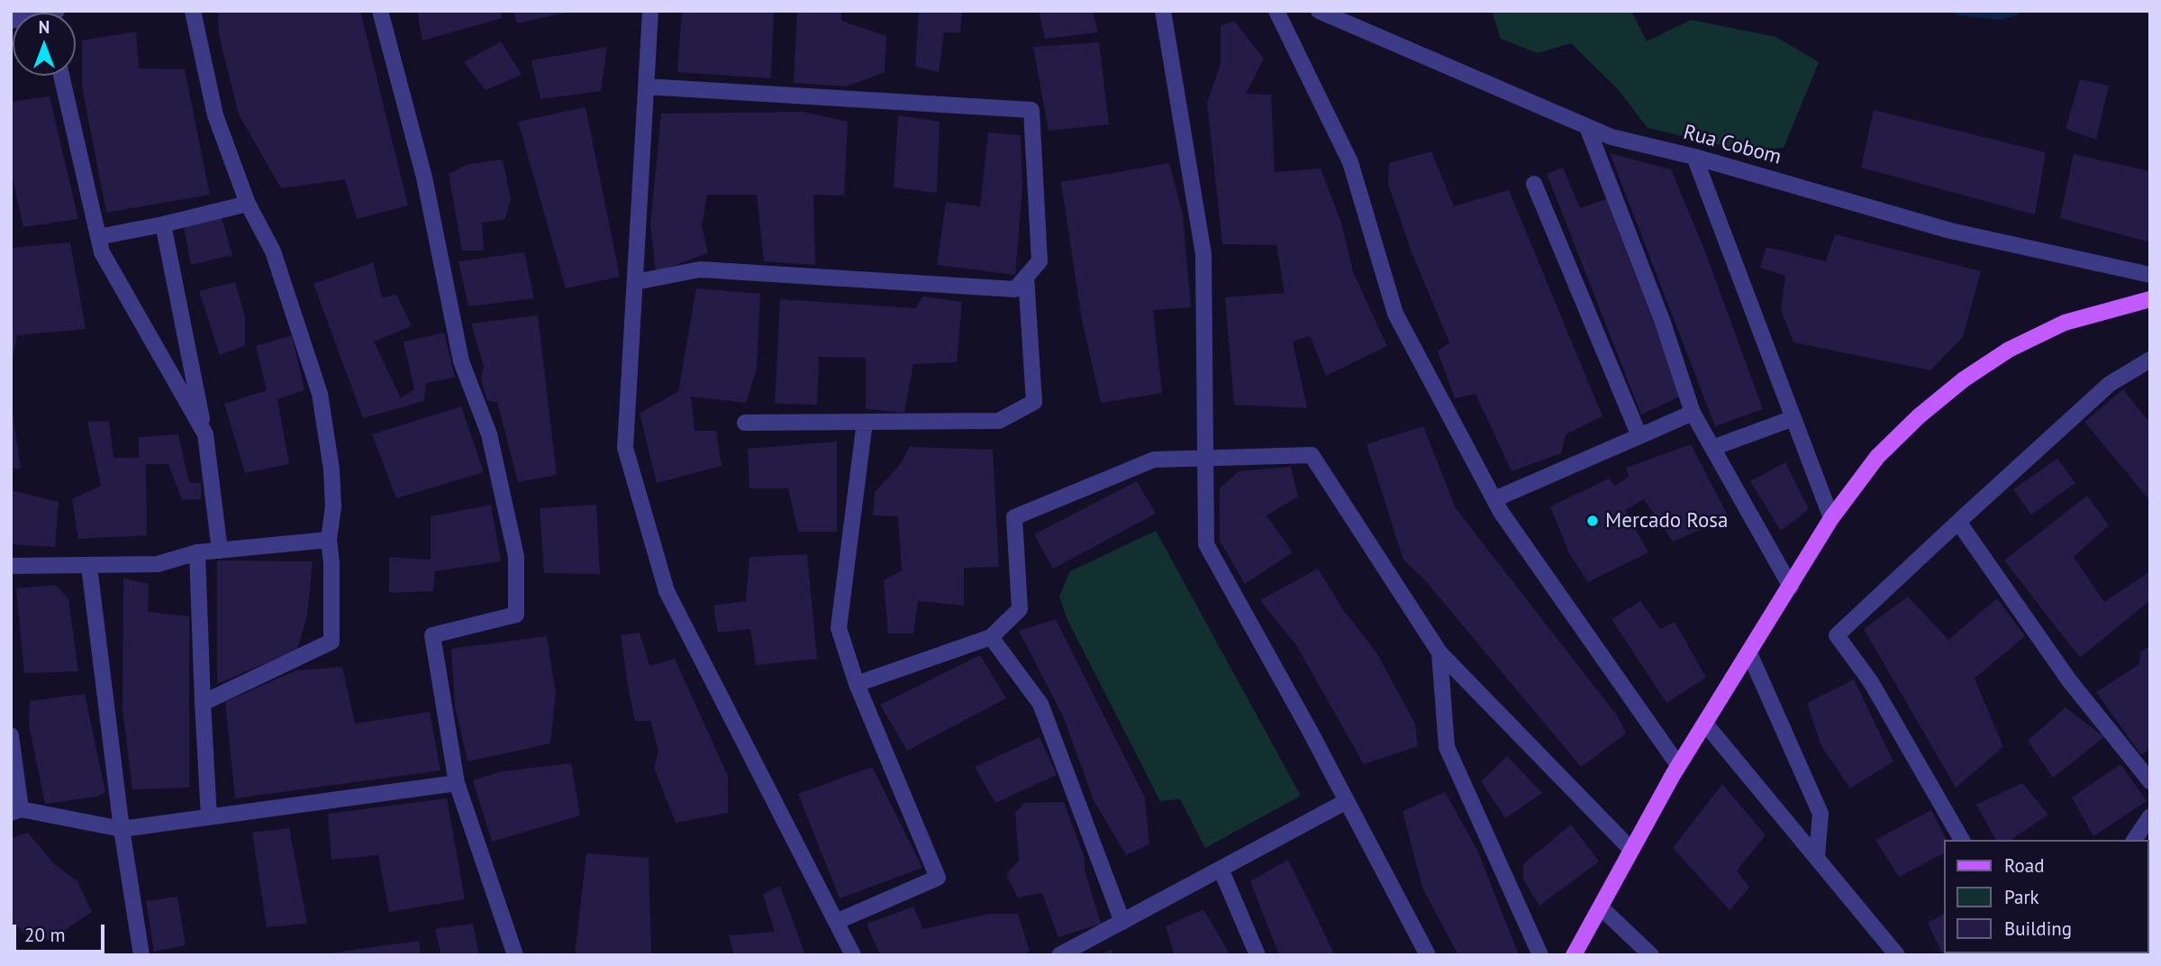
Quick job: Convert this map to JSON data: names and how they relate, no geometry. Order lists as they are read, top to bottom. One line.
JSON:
{"streets":{"street":["Rua Cobom"]},"places":["Mercado Rosa"],"legend":["Road","Park","Building"],"scale_bar":"20 m","north":"top"}
